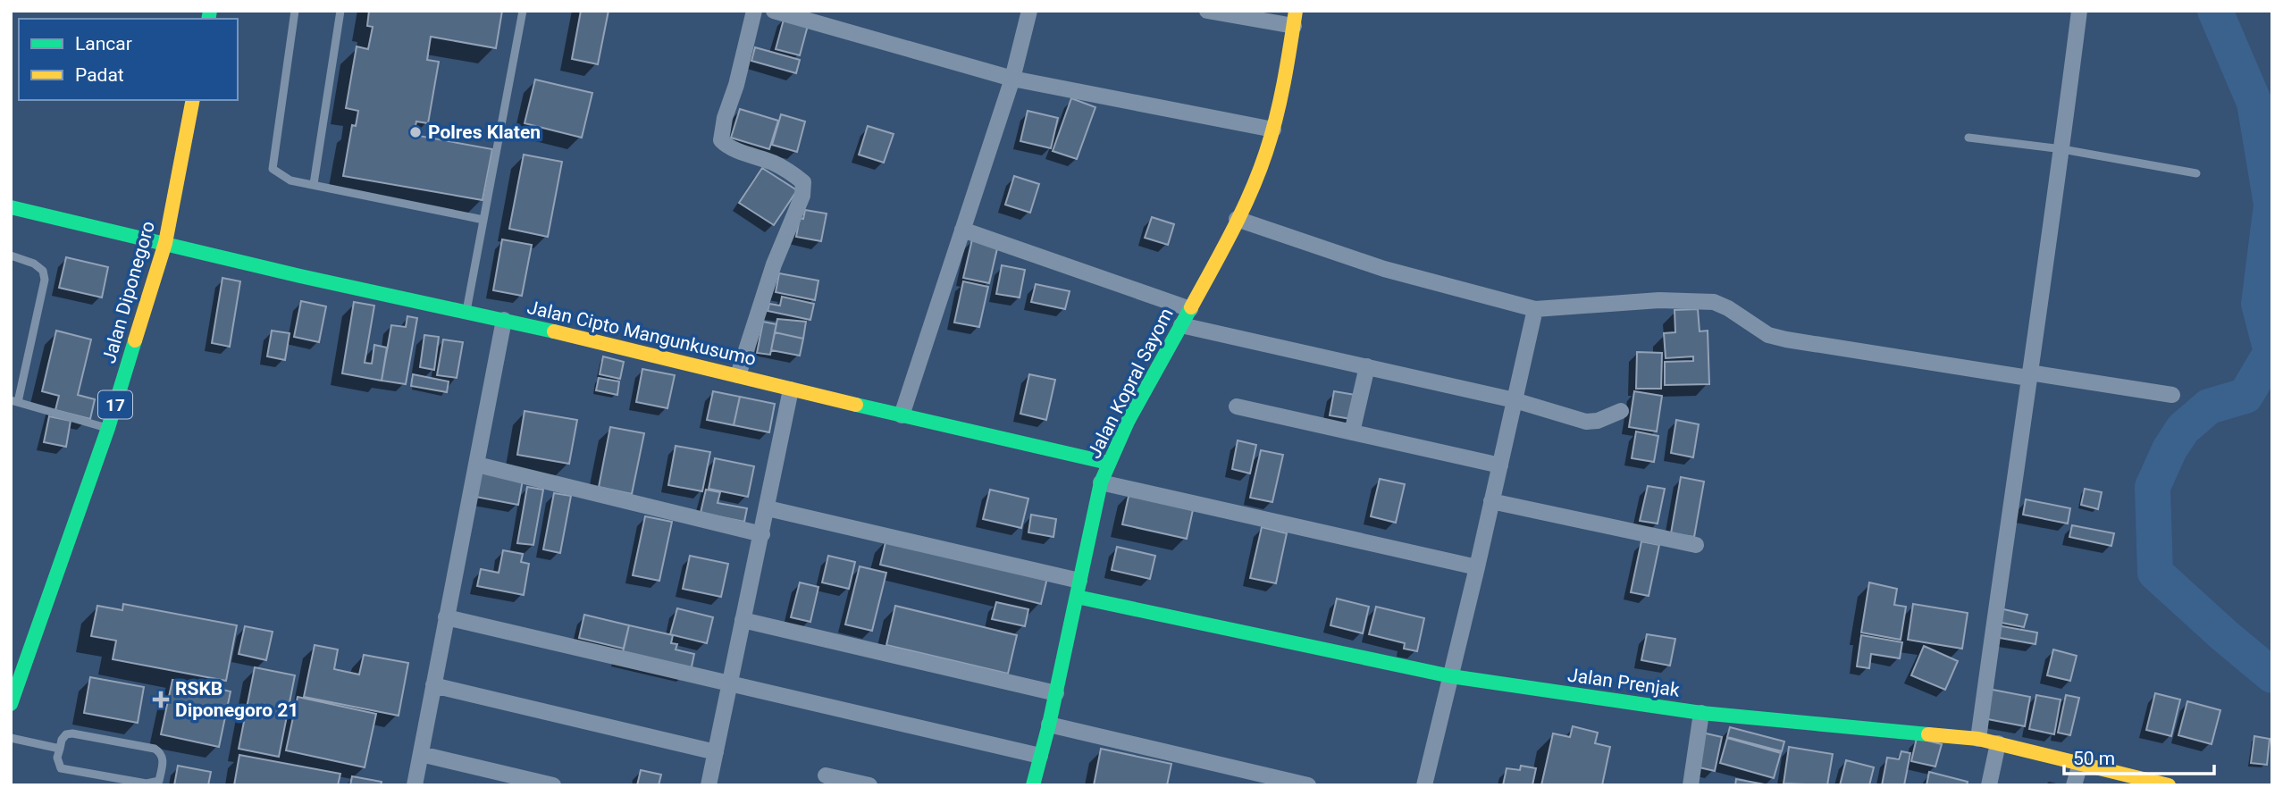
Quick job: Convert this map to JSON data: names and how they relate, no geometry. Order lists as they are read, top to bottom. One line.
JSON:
{"streets":{"main road":["Jalan Diponegoro","Jalan Cipto Mangunkusumo","Jalan Kopral Sayom","17","Jalan Prenjak"]},"crossings":[["Jalan Diponegoro","Jalan Cipto Mangunkusumo"],["Jalan Cipto Mangunkusumo","Jalan Kopral Sayom"],["Jalan Kopral Sayom","Jalan Prenjak"]],"places":{"other":["Polres Klaten"],"health":["RSKB Diponegoro 21"]},"legend":["Lancar","Padat"],"scale_bar":"50 m"}
